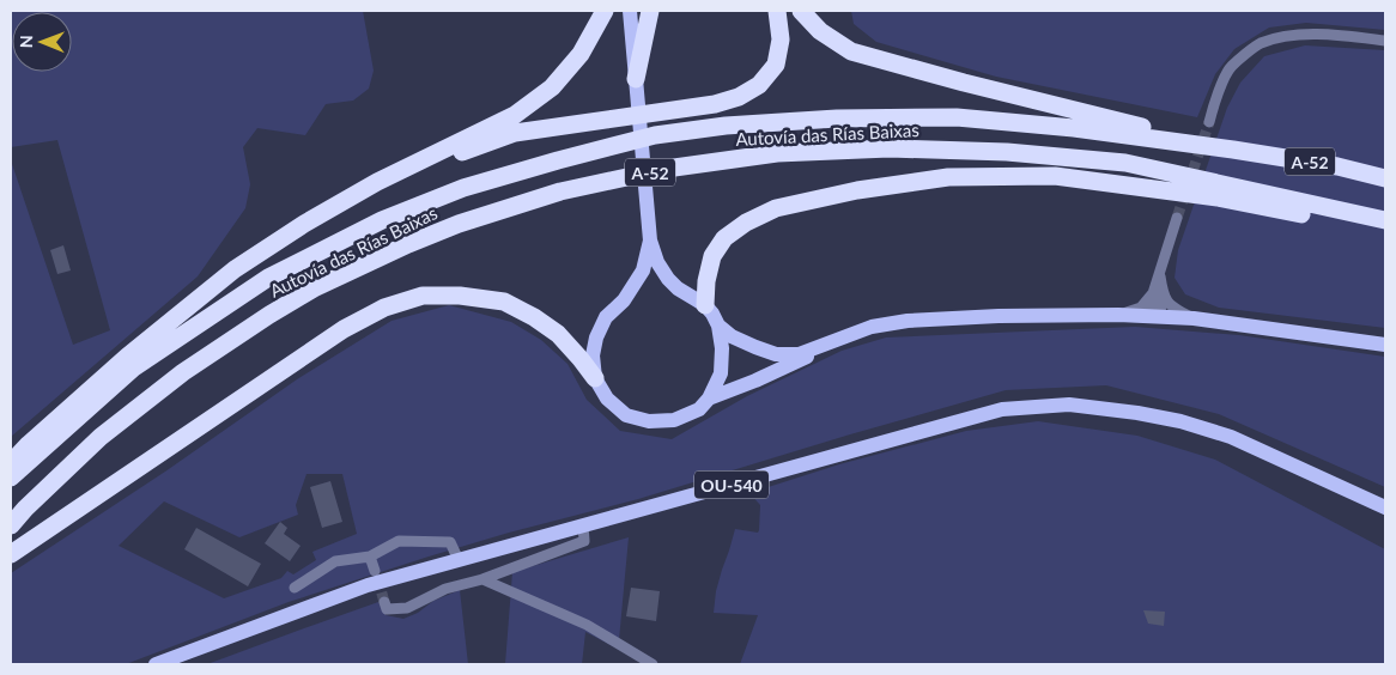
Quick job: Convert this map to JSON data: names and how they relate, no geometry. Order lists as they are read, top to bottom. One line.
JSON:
{"streets":{"highway":["Autovía das Rías Baixas","A-52"],"main road":["OU-540"]},"north":"left"}
